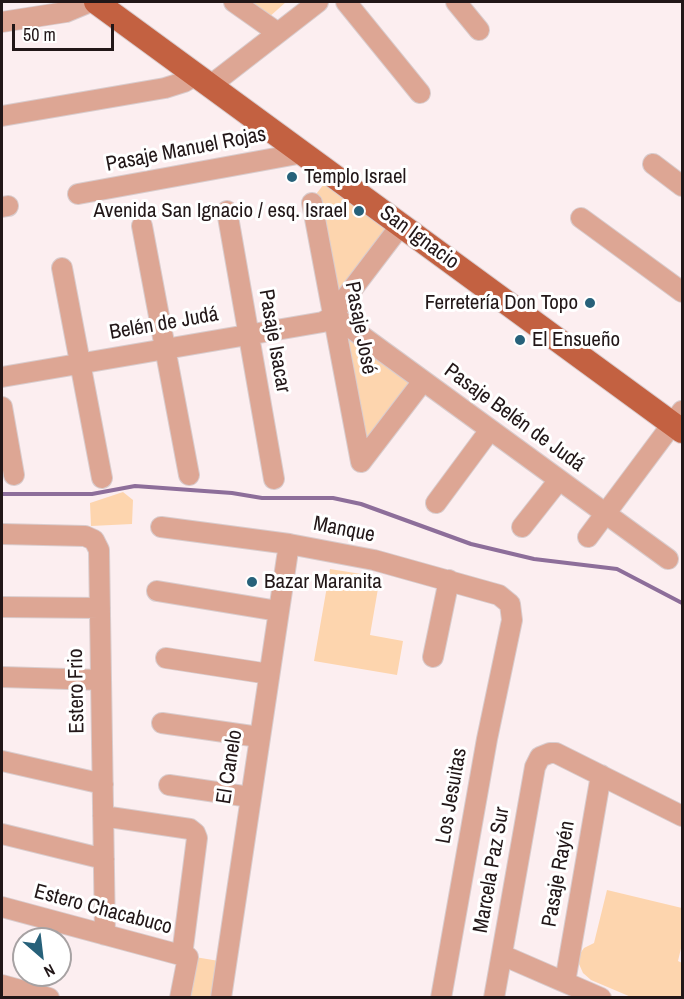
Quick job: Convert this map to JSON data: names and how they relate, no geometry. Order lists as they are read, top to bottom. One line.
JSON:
{"streets":{"main road":["San Ignacio"],"street":["Pasaje Manuel Rojas","Belén de Judá","Pasaje José","Pasaje Isacar","Pasaje Belén de Judá","Manque","Estero Frio","El Canelo","Los Jesuitas","Marcela Paz Sur","Pasaje Rayén","Estero Chacabuco"]},"crossings":[["Pasaje Manuel Rojas","San Ignacio"],["Belén de Judá","Pasaje José"],["Belén de Judá","Pasaje Isacar"],["Belén de Judá","Pasaje Belén de Judá"],["Pasaje José","Pasaje Belén de Judá"],["Manque","El Canelo"],["Manque","Los Jesuitas"],["Estero Frio","Estero Chacabuco"],["Marcela Paz Sur","Pasaje Rayén"]],"places":["Templo Israel","Avenida San Ignacio / esq. Israel","Ferretería Don Topo","El Ensueño","Bazar Maranita"],"scale_bar":"50 m","north":"bottom right"}
